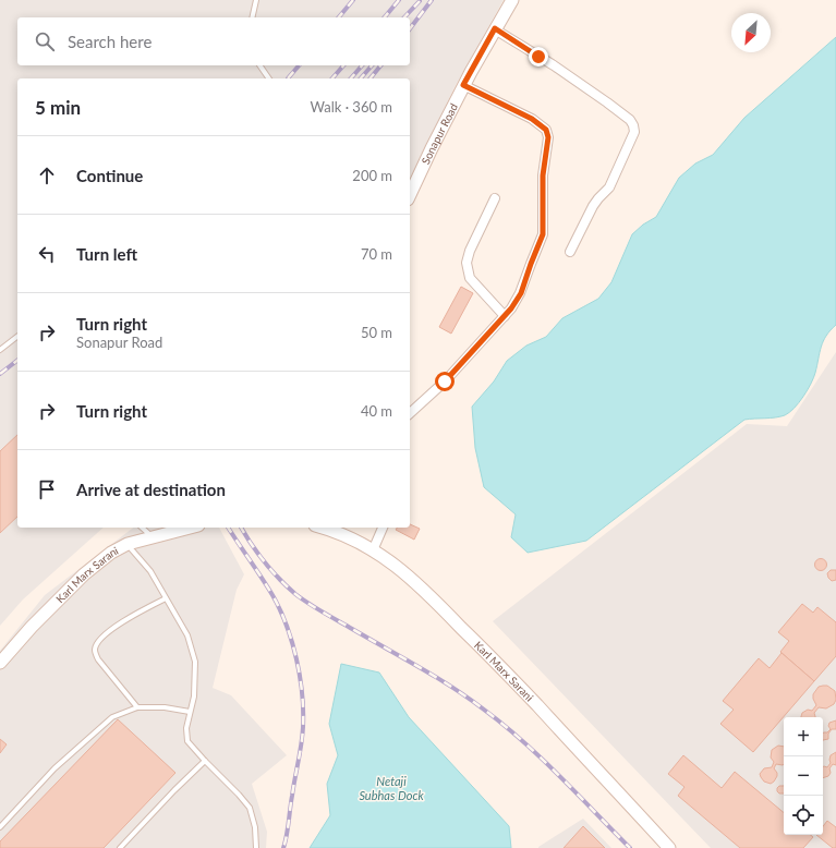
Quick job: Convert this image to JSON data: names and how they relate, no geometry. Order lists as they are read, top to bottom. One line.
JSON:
{"streets":{"main road":["Sonapur Road","Karl Marx Sarani"]},"water":["Netaji Subhas Dock"],"north":"bottom left","page":{"search":"Search here","heading":["5 min","Walk · 360 m"],"list":[["Continue","200 m"],["Turn left","70 m"],["Turn right","Sonapur Road","50 m"],["Turn right","40 m"],"Arrive at destination"],"map_buttons":["+","−"]}}
